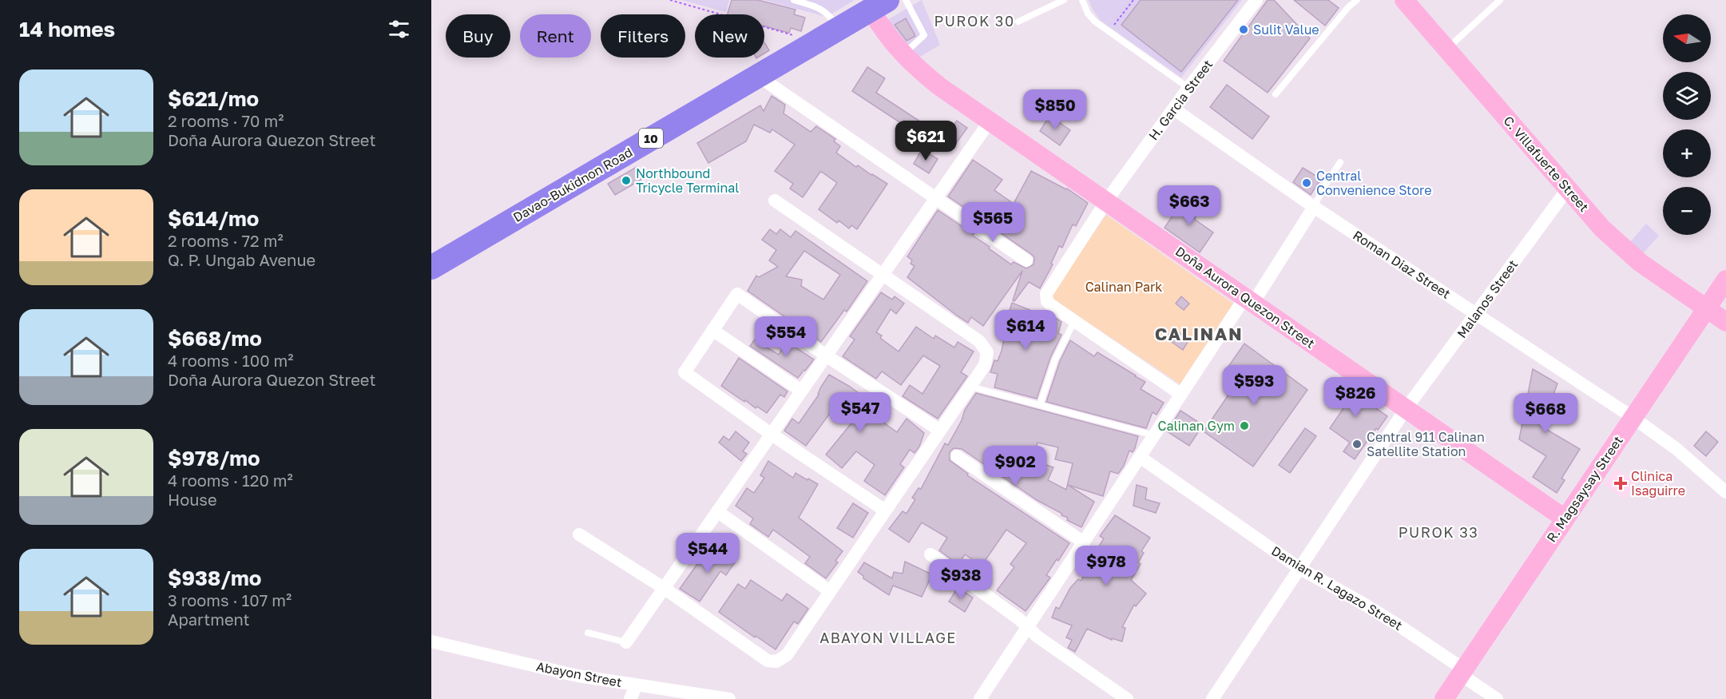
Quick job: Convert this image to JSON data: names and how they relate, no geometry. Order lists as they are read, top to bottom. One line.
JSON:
{"streets":{"highway":["10","Davao-Bukidnon Road"],"main road":["C. Villafuerte Street","Doña Aurora Quezon Street","R. Magsaysay Street"],"street":["H. Garcia Street","Roman Diaz Street","Malanos Street","Damian R. Lagazo Street","Abayon Street"]},"crossings":[["H. Garcia Street","Roman Diaz Street"],["H. Garcia Street","Doña Aurora Quezon Street"],["C. Villafuerte Street","Malanos Street"],["C. Villafuerte Street","R. Magsaysay Street"],["Davao-Bukidnon Road","Doña Aurora Quezon Street"],["Roman Diaz Street","Malanos Street"],["Roman Diaz Street","R. Magsaysay Street"],["Doña Aurora Quezon Street","Malanos Street"],["Doña Aurora Quezon Street","R. Magsaysay Street"],["Malanos Street","Damian R. Lagazo Street"],["R. Magsaysay Street","Damian R. Lagazo Street"]],"districts":["PUROK 30","CALINAN","PUROK 33","ABAYON VILLAGE"],"parks":["Calinan Park"],"places":{"other":["Sulit Value","Northbound Tricycle Terminal","Central Convenience Store","Calinan Gym","Central 911 Calinan Satellite Station"],"health":["Clinica Isaguirre"]},"north":"left","page":{"heading":"14 homes","map_buttons":["+","−"],"chip":["Buy","Rent","Filters","New"],"list":[{"name":"$621/mo","note":"2 rooms · 70 m² · Doña Aurora Quezon Street"},{"name":"$614/mo","note":"2 rooms · 72 m² · Q. P. Ungab Avenue"},{"name":"$668/mo","note":"4 rooms · 100 m² · Doña Aurora Quezon Street"},{"name":"$978/mo","note":"4 rooms · 120 m² · House"},{"name":"$938/mo","note":"3 rooms · 107 m² · Apartment"}],"price":["$850","$621","$663","$565","$614","$554","$593","$826","$547","$668","$902","$544","$978","$938"]}}
